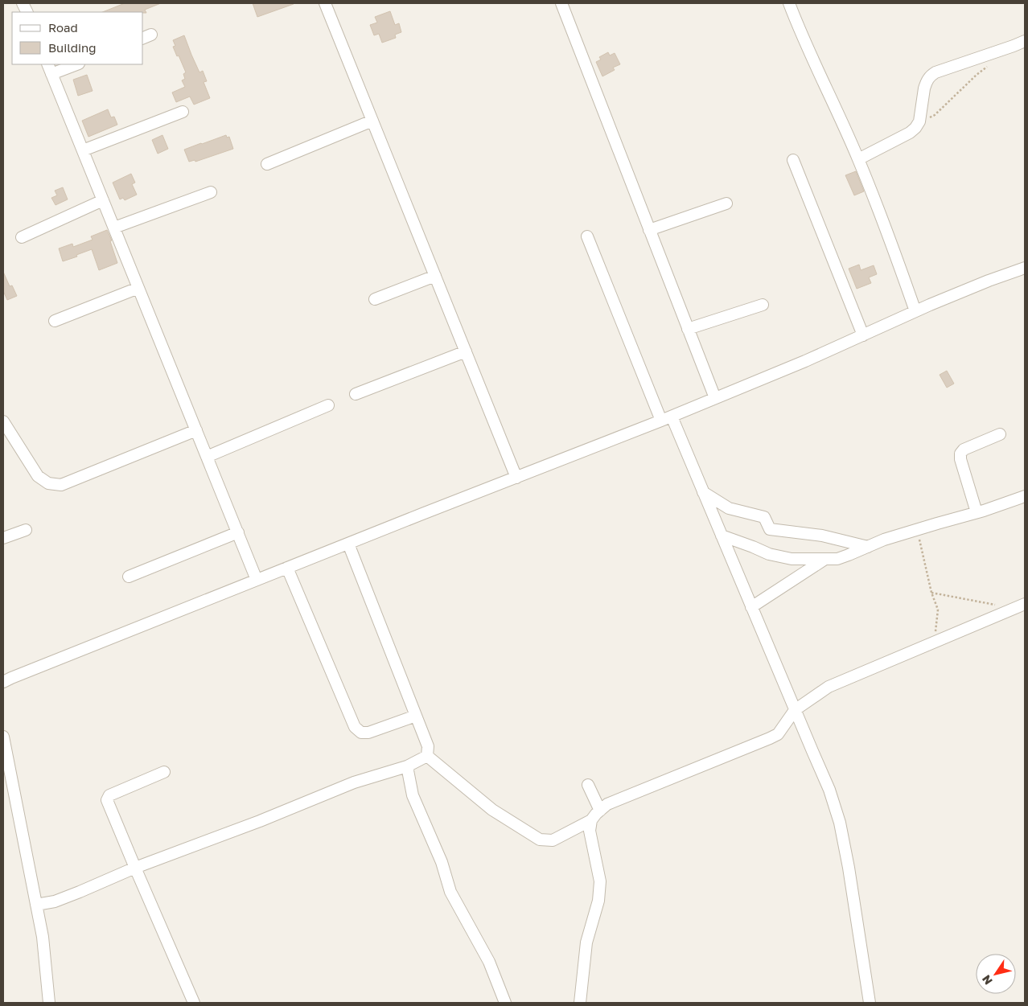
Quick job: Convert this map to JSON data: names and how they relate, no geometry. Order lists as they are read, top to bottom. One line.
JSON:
{"legend":["Road","Building"],"north":"bottom left"}
